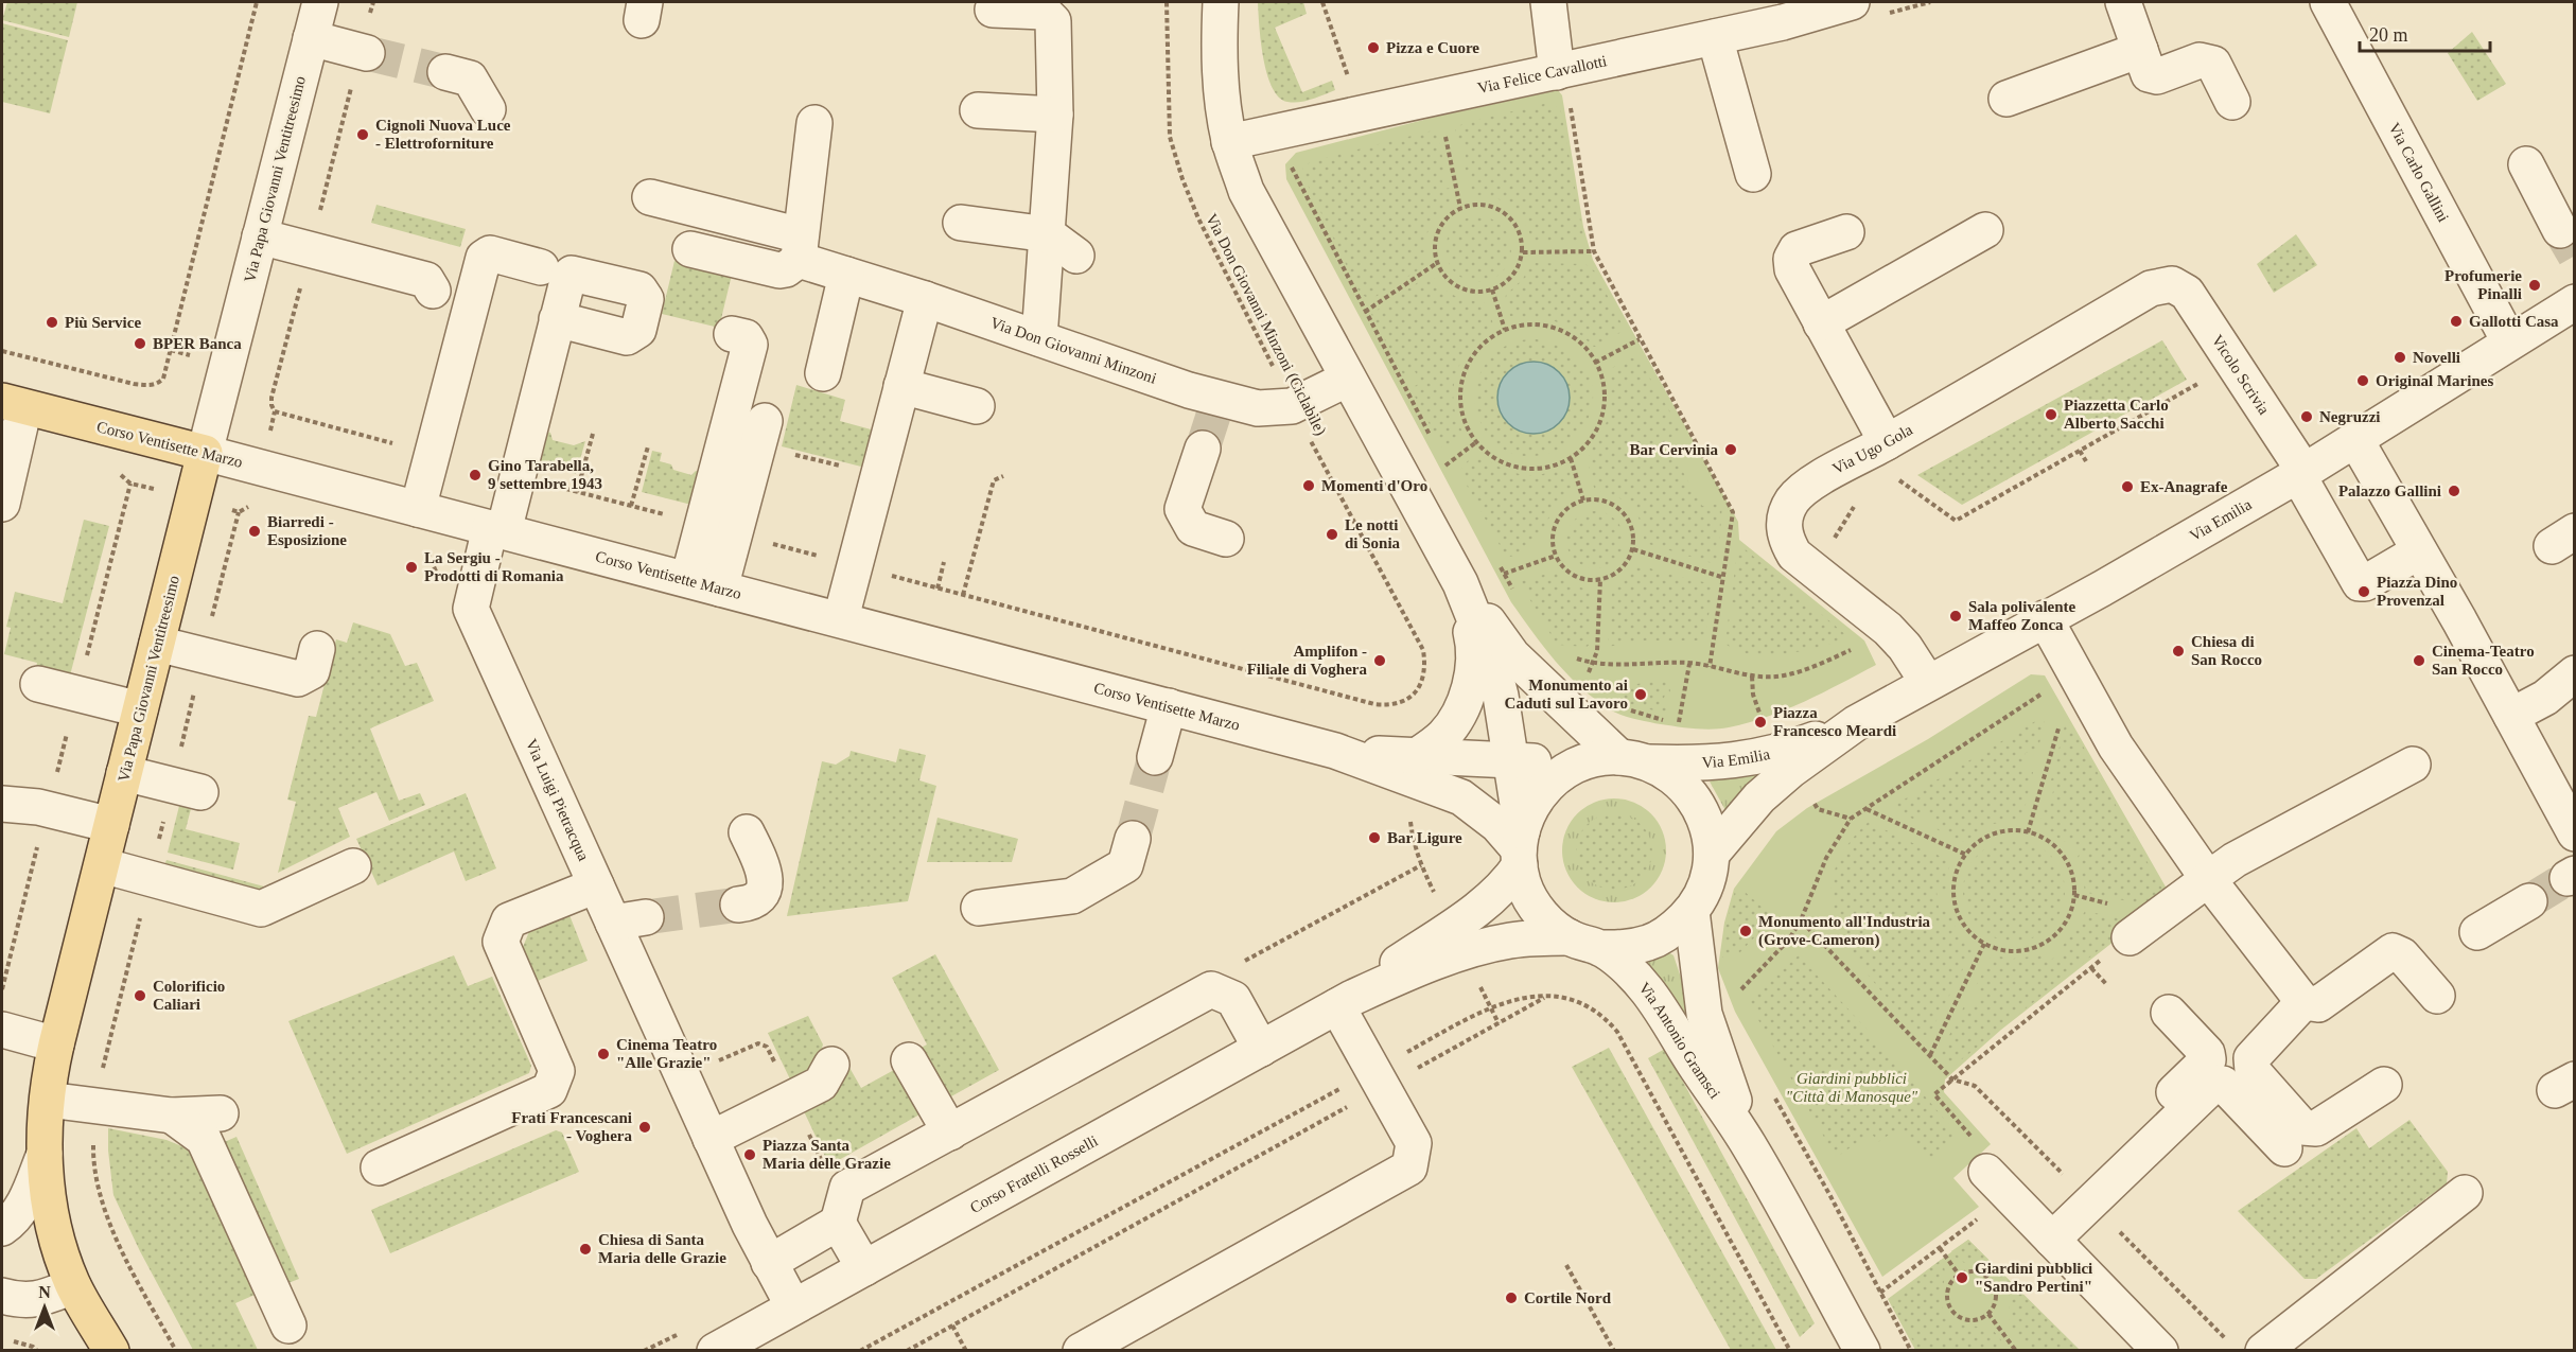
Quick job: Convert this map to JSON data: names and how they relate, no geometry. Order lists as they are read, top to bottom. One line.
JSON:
{"streets":{"main road":["Via Papa Giovanni Ventitreesimo","Corso Ventisette Marzo"],"street":["Via Felice Cavallotti","Via Carlo Gallini","Via Don Giovanni Minzoni","Vicolo Scrivia","Via Ugo Gola","Via Emilia","Via Luigi Pietracqua","Via Antonio Gramsci","Corso Fratelli Rosselli"],"path":["Via Don Giovanni Minzoni (Ciclabile)"]},"crossings":[["Via Carlo Gallini","Via Emilia"],["Via Papa Giovanni Ventitreesimo","Corso Ventisette Marzo"],["Via Don Giovanni Minzoni (Ciclabile)","Via Don Giovanni Minzoni"],["Vicolo Scrivia","Via Ugo Gola"],["Vicolo Scrivia","Via Emilia"],["Corso Ventisette Marzo","Via Emilia"],["Corso Ventisette Marzo","Via Luigi Pietracqua"],["Corso Ventisette Marzo","Via Antonio Gramsci"],["Corso Ventisette Marzo","Corso Fratelli Rosselli"],["Via Ugo Gola","Via Emilia"],["Via Emilia","Via Antonio Gramsci"],["Via Emilia","Corso Fratelli Rosselli"],["Via Antonio Gramsci","Corso Fratelli Rosselli"]],"parks":["Giardini pubblici \"Città di Manosque\""],"places":["Pizza e Cuore","Cignoli Nuova Luce - Elettroforniture","Profumerie Pinalli","Gallotti Casa","Più Service","BPER Banca","Novelli","Original Marines","Piazzetta Carlo Alberto Sacchi","Negruzzi","Bar Cervinia","Gino Tarabella, 9 settembre 1943","Momenti d'Oro","Ex-Anagrafe","Palazzo Gallini","Biarredi - Esposizione","Le notti di Sonia","La Sergiu - Prodotti di Romania","Piazza Dino Provenzal","Sala polivalente Maffeo Zonca","Chiesa di San Rocco","Amplifon - Filiale di Voghera","Cinema-Teatro San Rocco","Monumento ai Caduti sul Lavoro","Piazza Francesco Meardi","Bar Ligure","Monumento all'Industria (Grove-Cameron)","Colorificio Caliari","Cinema Teatro \"Alle Grazie\"","Frati Francescani - Voghera","Piazza Santa Maria delle Grazie","Chiesa di Santa Maria delle Grazie","Giardini pubblici \"Sandro Pertini\"","Cortile Nord"],"scale_bar":"20 m","north":"top"}
